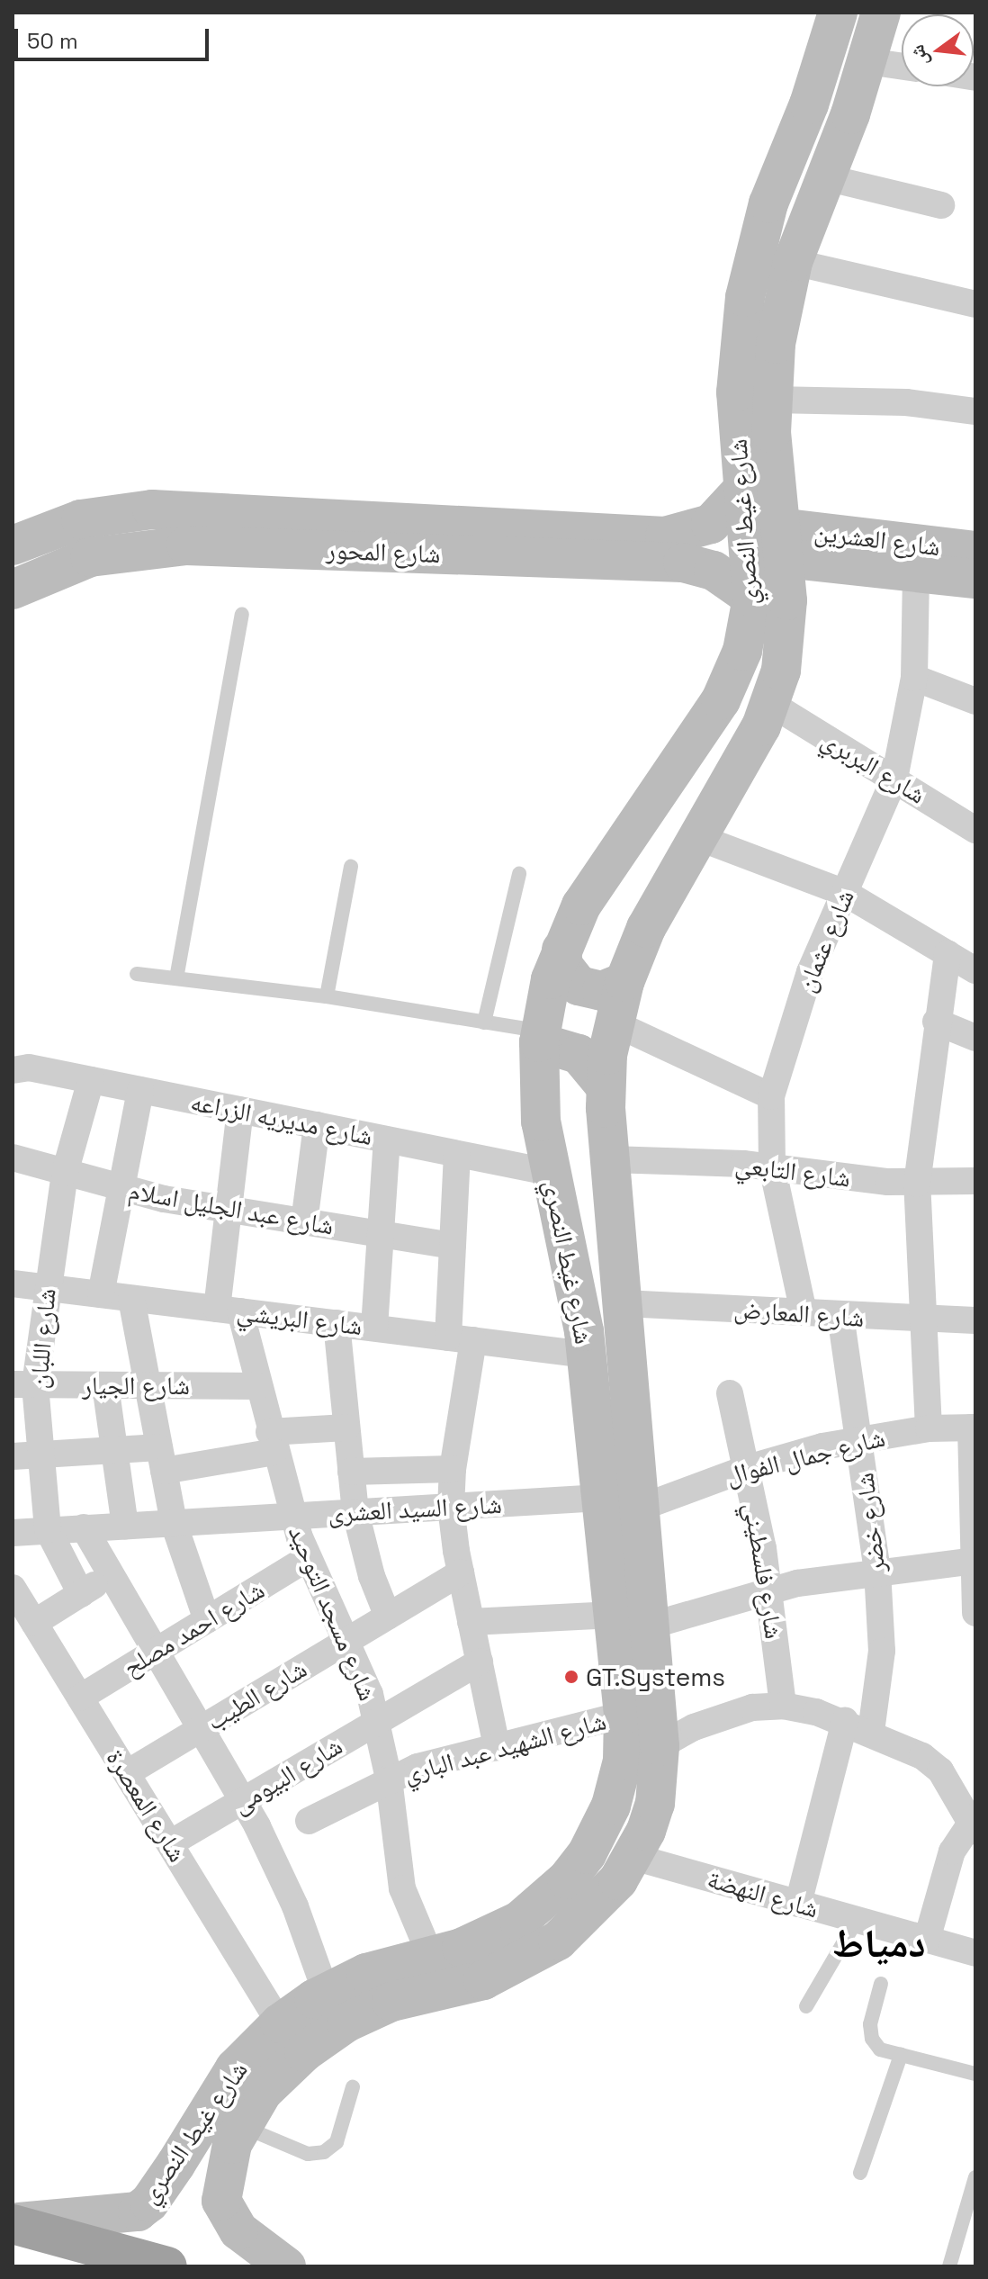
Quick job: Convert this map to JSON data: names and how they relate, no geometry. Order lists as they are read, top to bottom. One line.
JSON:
{"streets":{"main road":["شارع غيط النصري","شارع العشرين","شارع المحور"],"street":["شارع البربري","شارع عثمان","شارع مديريه الزراعه","شارع التابعي","شارع عبد الجليل اسلام","شارع المعارض","شارع البريشي","شارع اللبان","شارع الجيار","شارع جمال الفوال","شارع السيد العشرى","شارع خضر","شارع فلسطيني","شارع مسجد التوحيد","شارع احمد مصلح","شارع الطيب","شارع الشهيد عبد الباري","شارع البيومى","شارع المعصرة","شارع النهضة"]},"crossings":[["شارع غيط النصري","شارع العشرين"],["شارع غيط النصري","شارع المحور"],["شارع غيط النصري","شارع البربري"],["شارع غيط النصري","شارع مديريه الزراعه"],["شارع غيط النصري","شارع التابعي"],["شارع غيط النصري","شارع المعارض"],["شارع غيط النصري","شارع البريشي"],["شارع غيط النصري","شارع جمال الفوال"],["شارع غيط النصري","شارع السيد العشرى"],["شارع غيط النصري","شارع مسجد التوحيد"],["شارع غيط النصري","شارع الشهيد عبد الباري"],["شارع غيط النصري","شارع المعصرة"],["شارع غيط النصري","شارع النهضة"],["شارع العشرين","شارع عثمان"],["شارع البربري","شارع عثمان"],["شارع عثمان","شارع التابعي"],["شارع عثمان","شارع المعارض"],["شارع مديريه الزراعه","شارع اللبان"],["شارع عبد الجليل اسلام","شارع اللبان"],["شارع المعارض","شارع خضر"],["شارع البريشي","شارع اللبان"],["شارع البريشي","شارع مسجد التوحيد"],["شارع اللبان","شارع الجيار"],["شارع اللبان","شارع السيد العشرى"],["شارع الجيار","شارع مسجد التوحيد"],["شارع جمال الفوال","شارع خضر"],["شارع جمال الفوال","شارع فلسطيني"],["شارع السيد العشرى","شارع مسجد التوحيد"],["شارع مسجد التوحيد","شارع احمد مصلح"],["شارع مسجد التوحيد","شارع الطيب"],["شارع مسجد التوحيد","شارع الشهيد عبد الباري"],["شارع مسجد التوحيد","شارع البيومى"],["شارع احمد مصلح","شارع المعصرة"],["شارع الطيب","شارع المعصرة"],["شارع البيومى","شارع المعصرة"]],"districts":["دمياط"],"places":["GT.Systems"],"scale_bar":"50 m","north":"left"}
